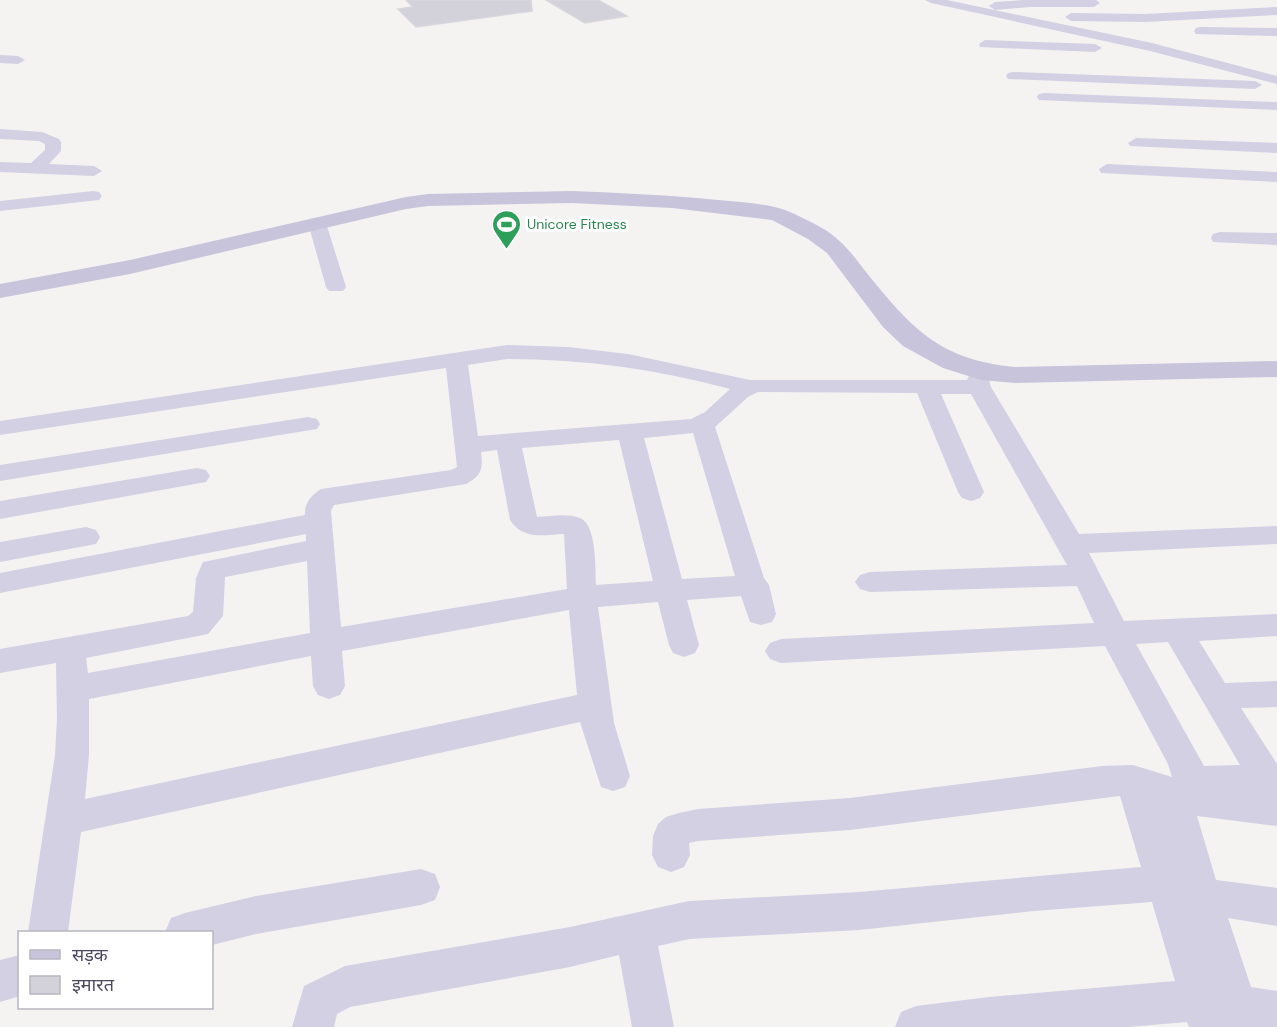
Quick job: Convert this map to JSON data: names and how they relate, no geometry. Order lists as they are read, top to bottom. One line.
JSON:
{"places":{"sports":["Unicore Fitness"]},"legend":["सड़क","इमारत"]}
